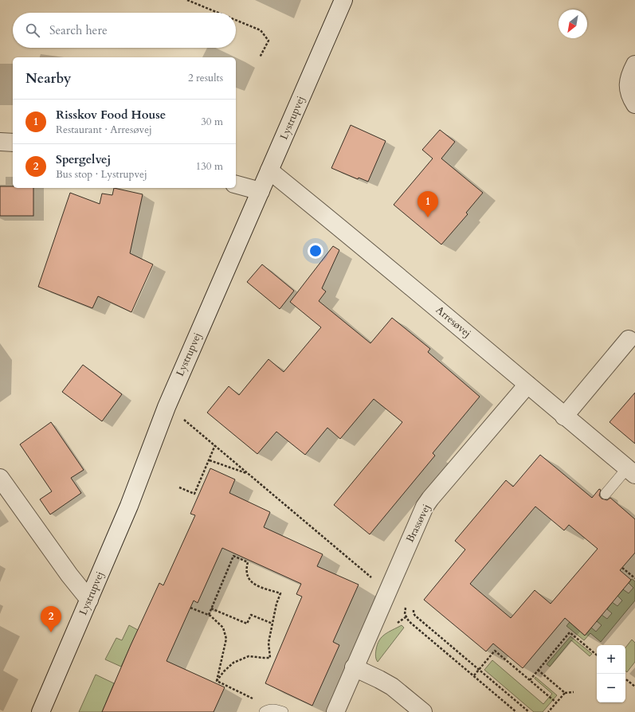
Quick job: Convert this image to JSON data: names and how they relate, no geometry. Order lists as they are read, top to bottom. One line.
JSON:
{"streets":{"street":["Lystrupvej","Arresøvej","Brassøvej"]},"crossings":[["Lystrupvej","Arresøvej"],["Arresøvej","Brassøvej"]],"north":"bottom left","page":{"search":"Search here","heading":["Nearby","2 results"],"list":[{"mark":"1","name":"Risskov Food House","note":"Restaurant · Arresøvej","value":"30 m"},{"mark":"2","name":"Spergelvej","note":"Bus stop · Lystrupvej","value":"130 m"}],"pins":["1","2"],"map_buttons":["+","−"]}}
